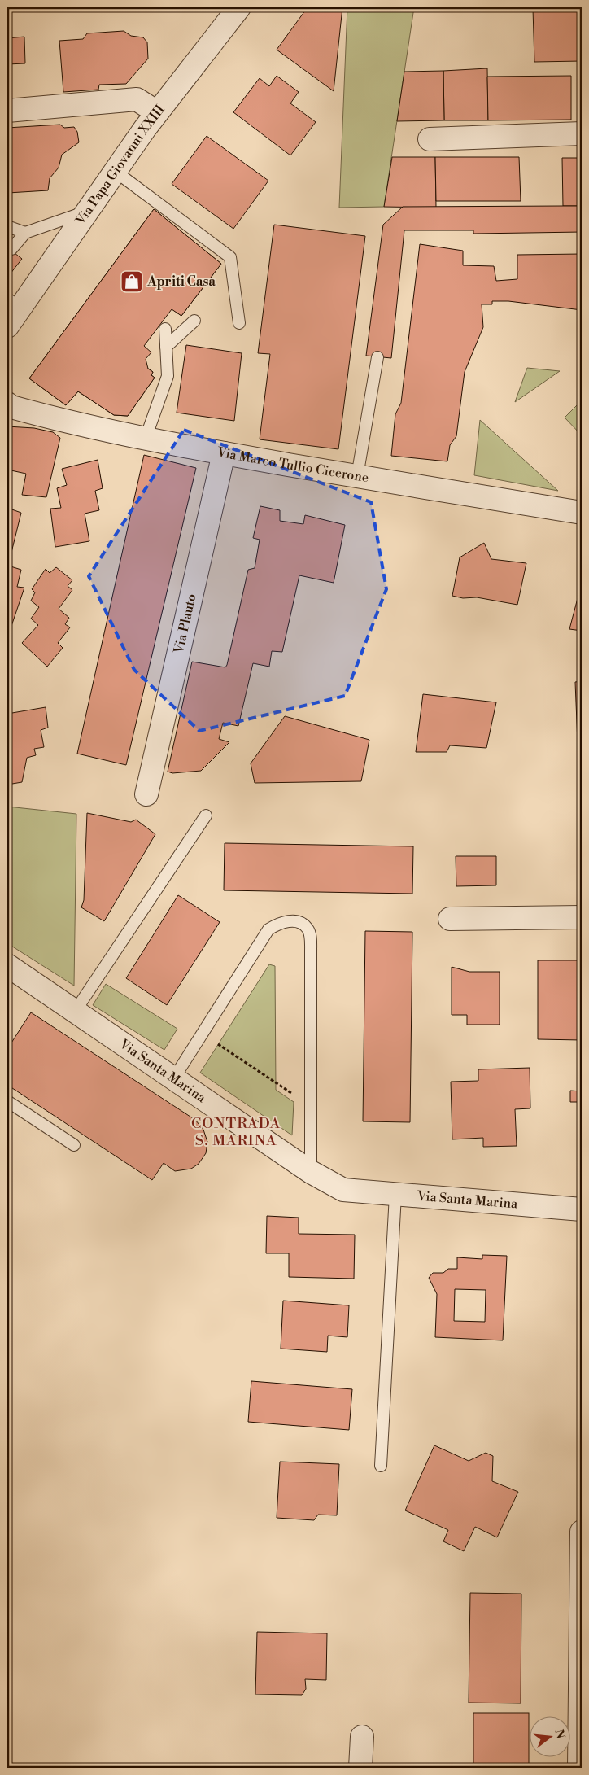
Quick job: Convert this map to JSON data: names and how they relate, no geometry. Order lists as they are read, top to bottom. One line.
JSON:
{"streets":{"street":["Via Papa Giovanni XXIII","Via Marco Tullio Cicerone","Via Plauto","Via Santa Marina"]},"crossings":[["Via Marco Tullio Cicerone","Via Plauto"]],"districts":["CONTRADA S. MARINA"],"places":{"shop":["Apriti Casa"]},"north":"right"}
